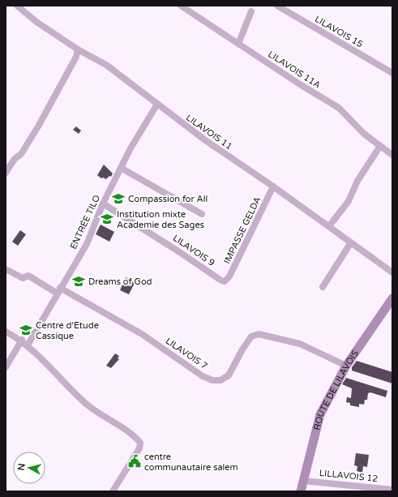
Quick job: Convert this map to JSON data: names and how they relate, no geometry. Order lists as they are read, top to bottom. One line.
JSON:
{"streets":{"main road":["ROUTE DE LILAVOIS"],"street":["LILAVOIS 15","LILAVOIS 11A","LILAVOIS 11","ENTRÉE TILO","IMPASSE GELDA","LILAVOIS 9","LILAVOIS 7","LILLAVOIS 12"]},"crossings":[["LILAVOIS 11","ENTRÉE TILO"],["LILAVOIS 11","IMPASSE GELDA"],["ENTRÉE TILO","LILAVOIS 9"],["ENTRÉE TILO","LILAVOIS 7"],["IMPASSE GELDA","LILAVOIS 9"],["LILAVOIS 7","ROUTE DE LILAVOIS"],["ROUTE DE LILAVOIS","LILLAVOIS 12"]],"places":{"school or university":["Compassion for All","Institution mixte Academie des Sages","Dreams of God","Centre d'Etude Cassique"],"public building":["centre communautaire salem"]},"north":"left"}
